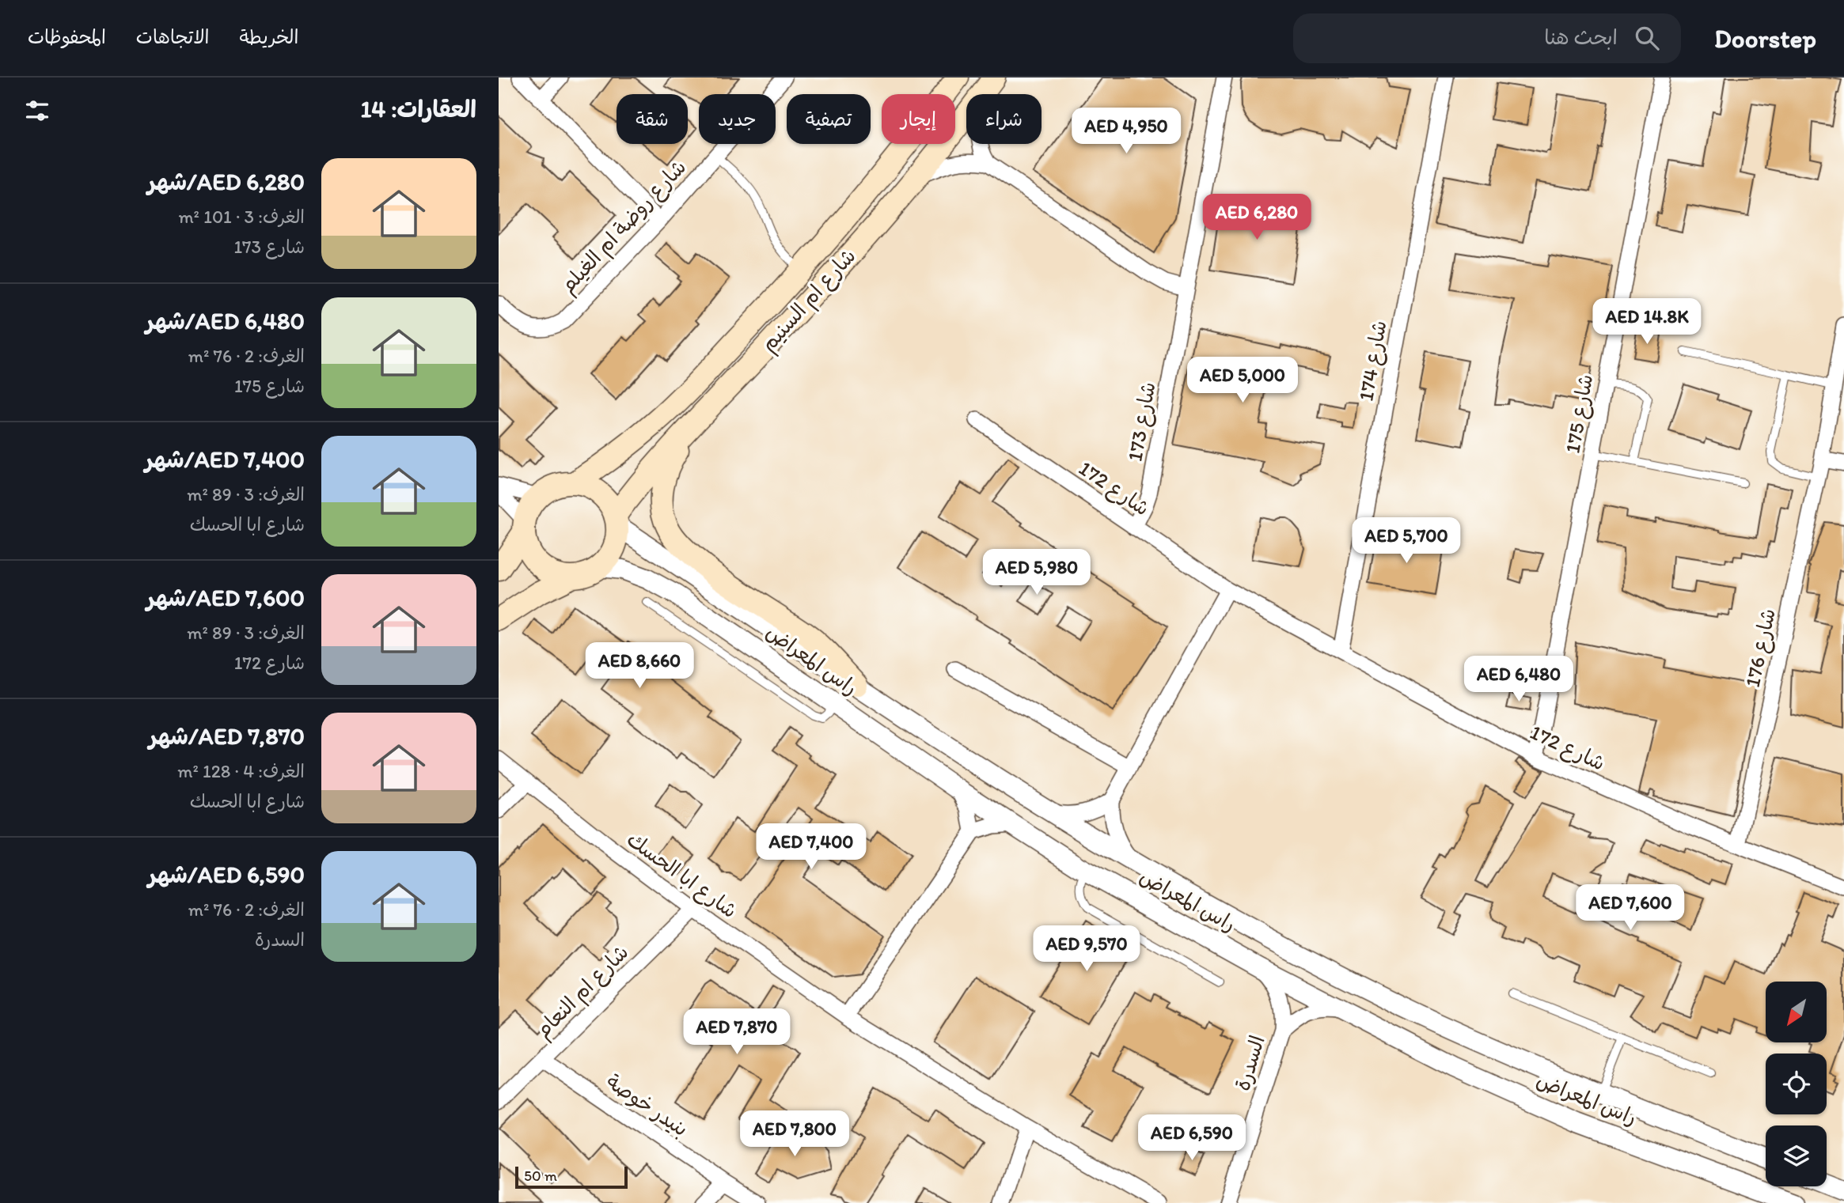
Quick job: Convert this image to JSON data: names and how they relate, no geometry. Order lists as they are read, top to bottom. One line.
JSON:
{"streets":{"main road":["شارع ام السنيم"],"street":["شارع روضة ام الغيلم","شارع 174","شارع 175","شارع 173","شارع 172","شارع 176","راس المعراض","شارع ابا الحسك","شارع ام النعام","السدرة","بنيدر خوصة"]},"crossings":[["شارع ام السنيم","راس المعراض"],["شارع 174","شارع 172"],["شارع 175","شارع 172"],["شارع 173","شارع 172"],["شارع 172","شارع 176"],["راس المعراض","السدرة"],["شارع ابا الحسك","شارع ام النعام"],["شارع ام النعام","بنيدر خوصة"]],"scale_bar":"50 m","north":"bottom left","page":{"header":"Doorstep","search":"ابحث هنا","nav":["الخريطة","الاتجاهات","المحفوظات"],"heading":"العقارات: 14","chip":["شراء","إيجار","تصفية","جديد","شقة"],"price":["AED 4,950","AED 6,280","AED 14.8K","AED 5,000","AED 5,700","AED 5,980","AED 8,660","AED 6,480","AED 7,400","AED 7,600","AED 9,570","AED 7,870","AED 7,800","AED 6,590"],"list":[{"name":"AED 6,280/شهر","note":"الغرف: 3 · 101 m² · شارع 173"},{"name":"AED 6,480/شهر","note":"الغرف: 2 · 76 m² · شارع 175"},{"name":"AED 7,400/شهر","note":"الغرف: 3 · 89 m² · شارع ابا الحسك"},{"name":"AED 7,600/شهر","note":"الغرف: 3 · 89 m² · شارع 172"},{"name":"AED 7,870/شهر","note":"الغرف: 4 · 128 m² · شارع ابا الحسك"},{"name":"AED 6,590/شهر","note":"الغرف: 2 · 76 m² · السدرة"}],"scale":"50 m"}}
